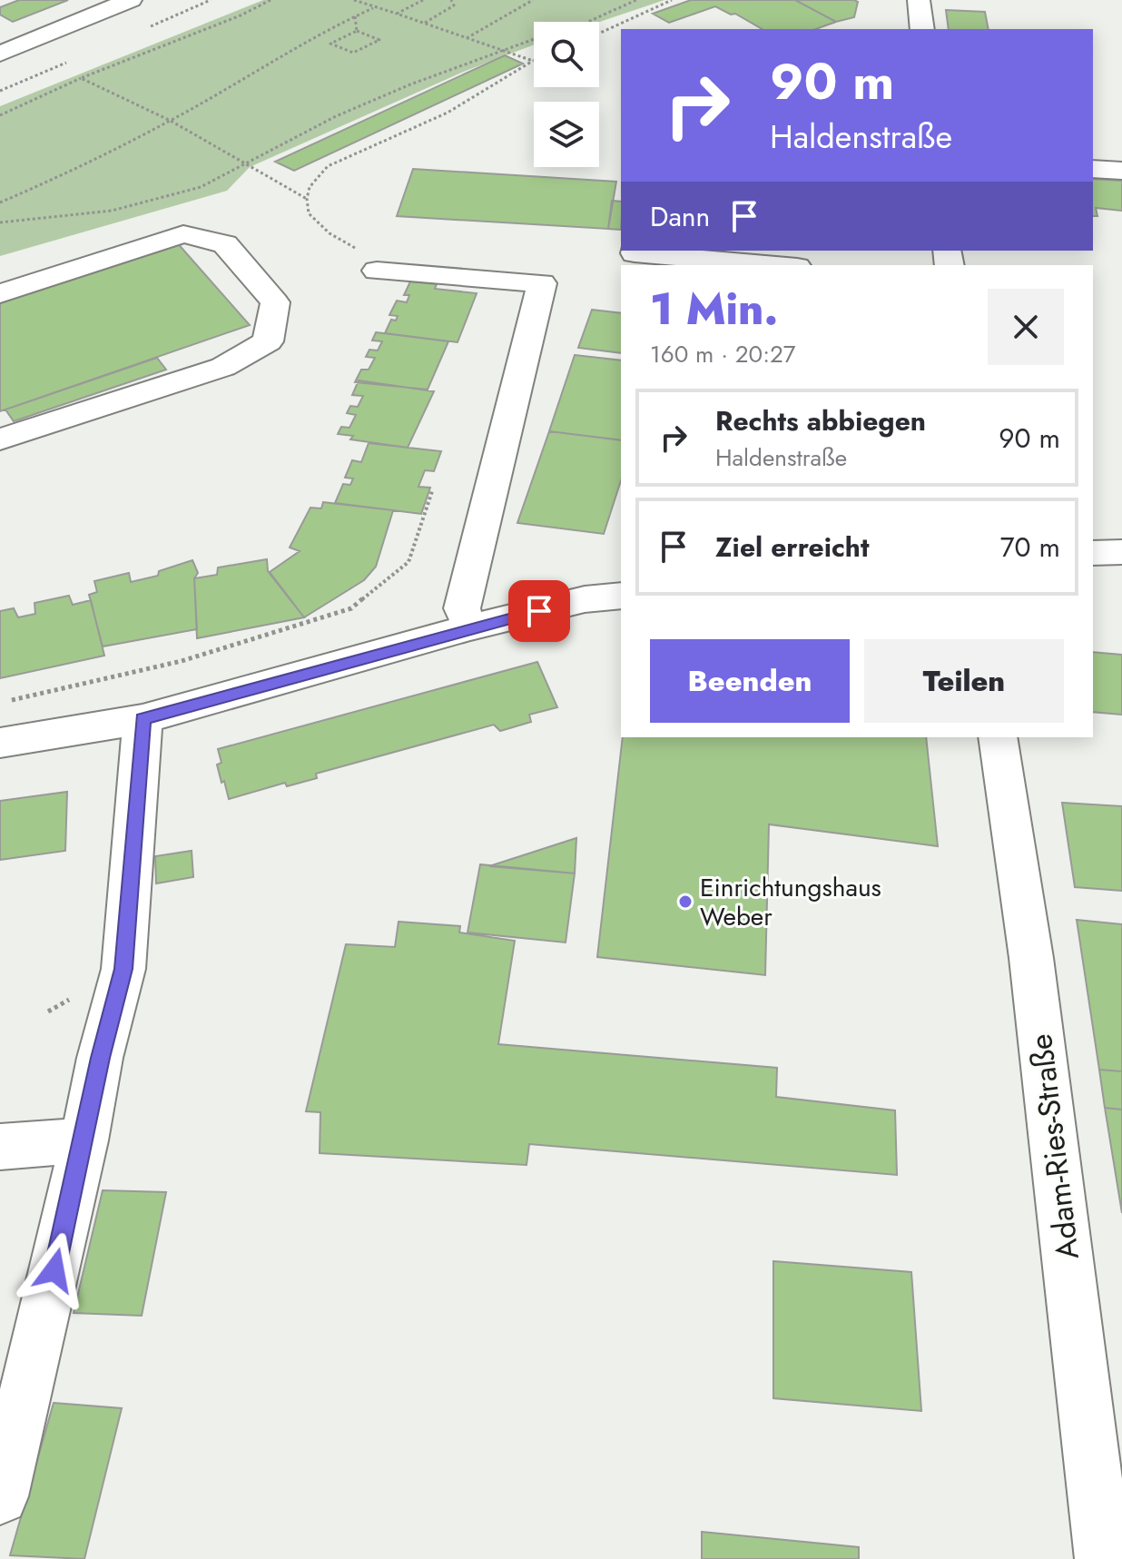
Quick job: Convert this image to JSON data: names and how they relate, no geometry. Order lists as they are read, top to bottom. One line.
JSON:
{"streets":{"street":["Adam-Ries-Straße"]},"places":["Einrichtungshaus Weber"],"page":{"turn":["90 m","Haldenstraße"],"then":"Dann","heading":["1 Min.","160 m · 20:27"],"list":[{"name":"Rechts abbiegen","note":"Haldenstraße","value":"90 m"},{"name":"Ziel erreicht","value":"70 m"}],"buttons":["Beenden","Teilen"]}}
